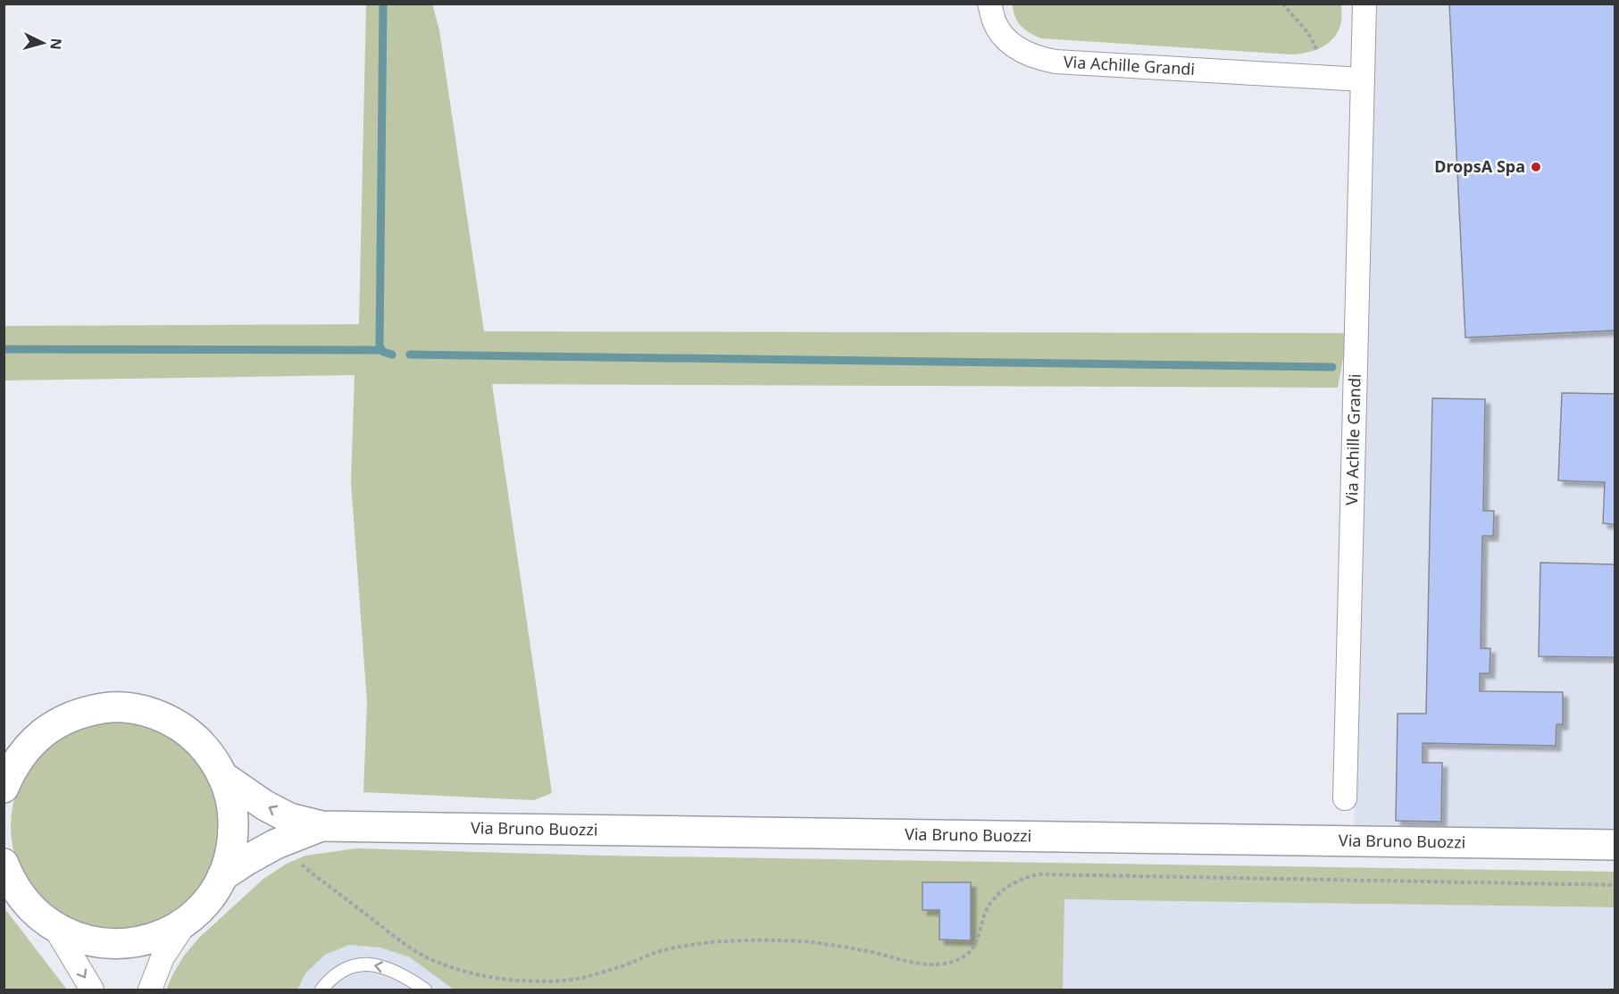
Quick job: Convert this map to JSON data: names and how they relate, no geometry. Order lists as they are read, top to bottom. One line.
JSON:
{"streets":{"main road":["Via Bruno Buozzi"],"street":["Via Achille Grandi"]},"places":["DropsA Spa"],"north":"right"}
